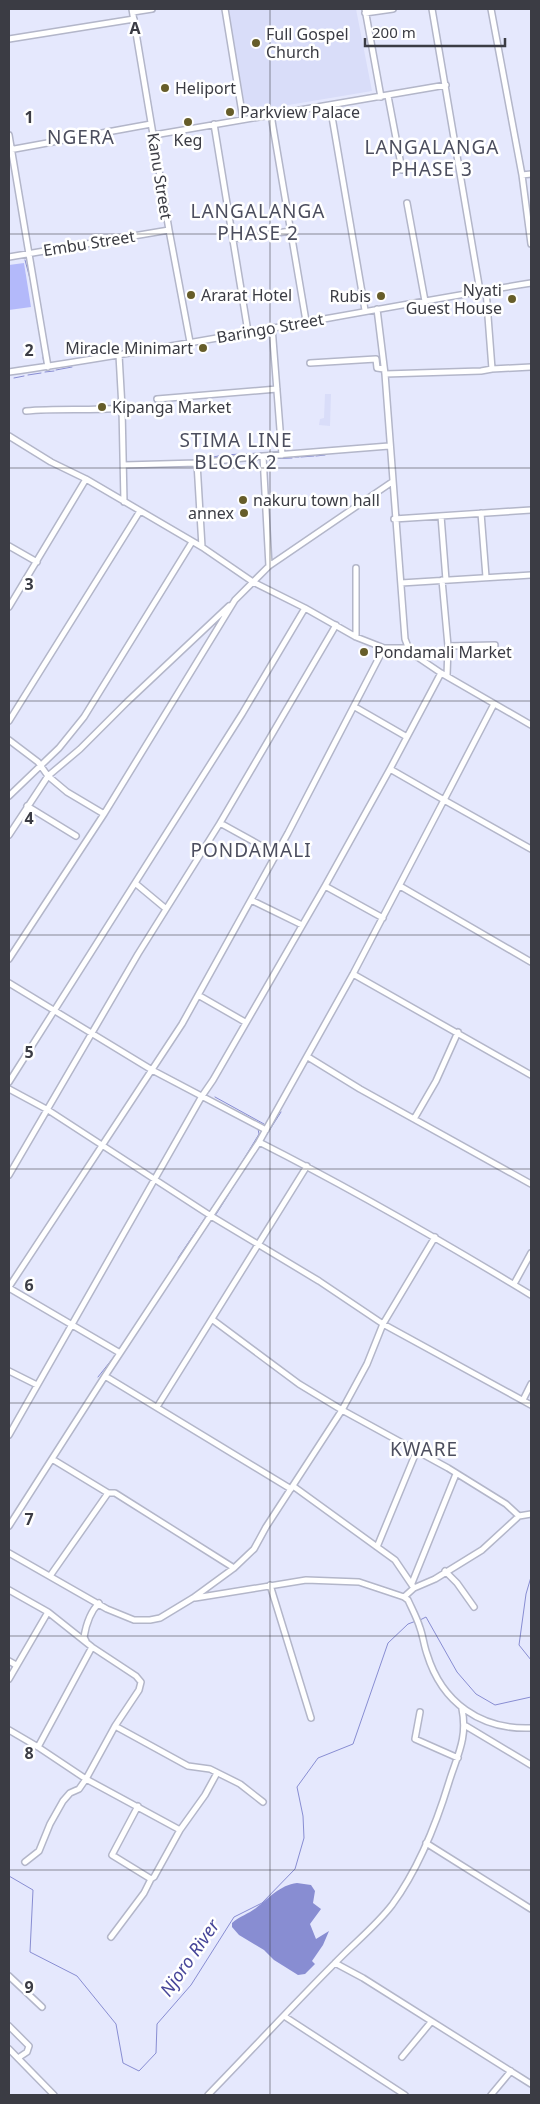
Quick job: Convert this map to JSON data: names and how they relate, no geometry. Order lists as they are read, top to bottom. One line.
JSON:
{"streets":{"street":["Kanu Street","Embu Street","Baringo Street"]},"crossings":[["Kanu Street","Embu Street"],["Kanu Street","Baringo Street"]],"districts":["NGERA","LANGALANGA PHASE 3","LANGALANGA PHASE 2","STIMA LINE BLOCK 2","PONDAMALI","KWARE"],"water":["Njoro River"],"places":["Full Gospel Church","Heliport","Parkview Palace","Keg","Ararat Hotel","Rubis","Nyati Guest House","Miracle Minimart","Kipanga Market","nakuru town hall","annex","Pondamali Market"],"scale_bar":"200 m","grid":{"columns":["A"],"rows":["1","2","3","4","5","6","7","8","9"]}}
